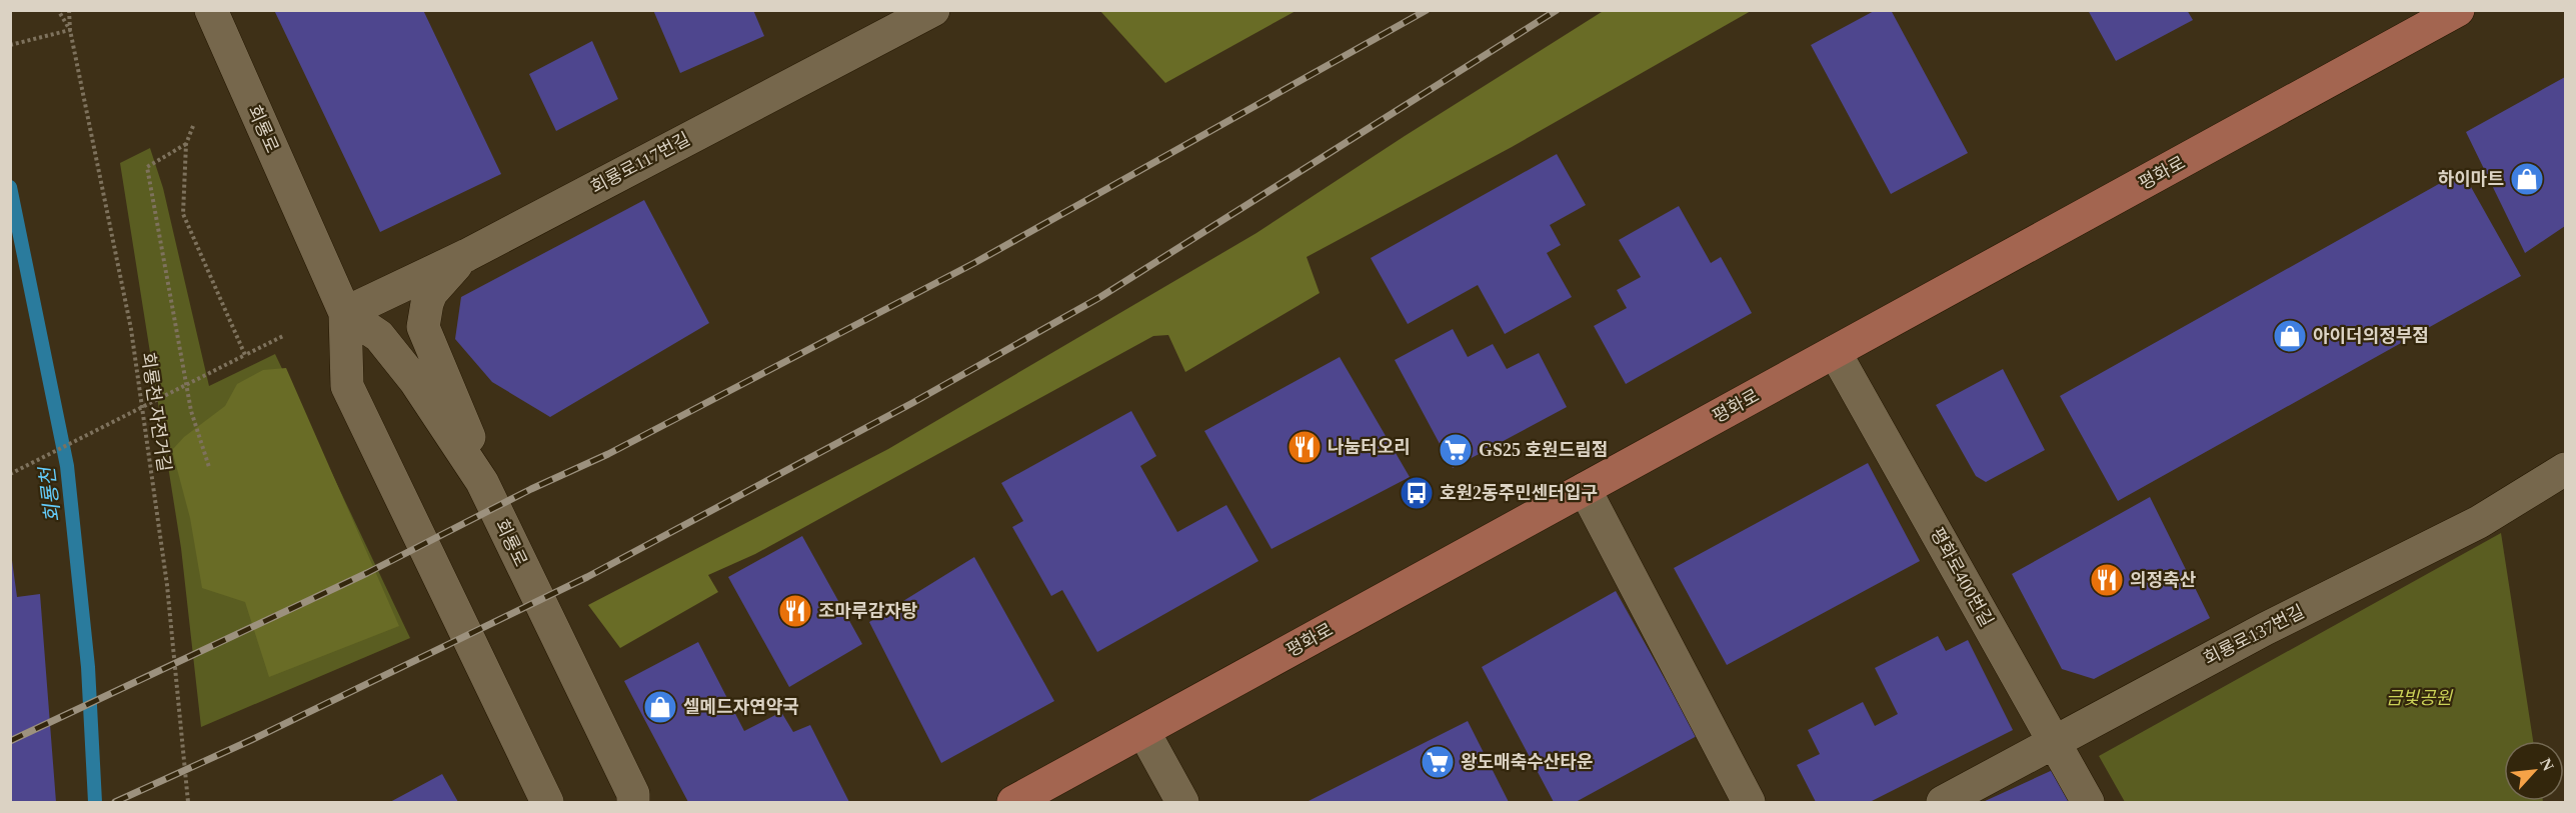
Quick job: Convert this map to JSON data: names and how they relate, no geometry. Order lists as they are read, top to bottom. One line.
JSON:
{"streets":{"main road":["평화로"],"street":["회룡로","회룡로117번길","평화로400번길","회룡로137번길"],"path":["회룡천 자전거길"]},"crossings":[["회룡로","회룡로117번길"],["평화로","평화로400번길"],["평화로400번길","회룡로137번길"]],"water":["회룡천"],"parks":["금빛공원"],"places":{"shop":["하이마트","아이더의정부점","셀메드자연약국"],"restaurant":["나눔터오리","의정축산","조마루감자탕"],"supermarket":["GS25 호원드림점","왕도매축수산타운"],"bus stop":["호원2동주민센터입구"]},"north":"top right"}
